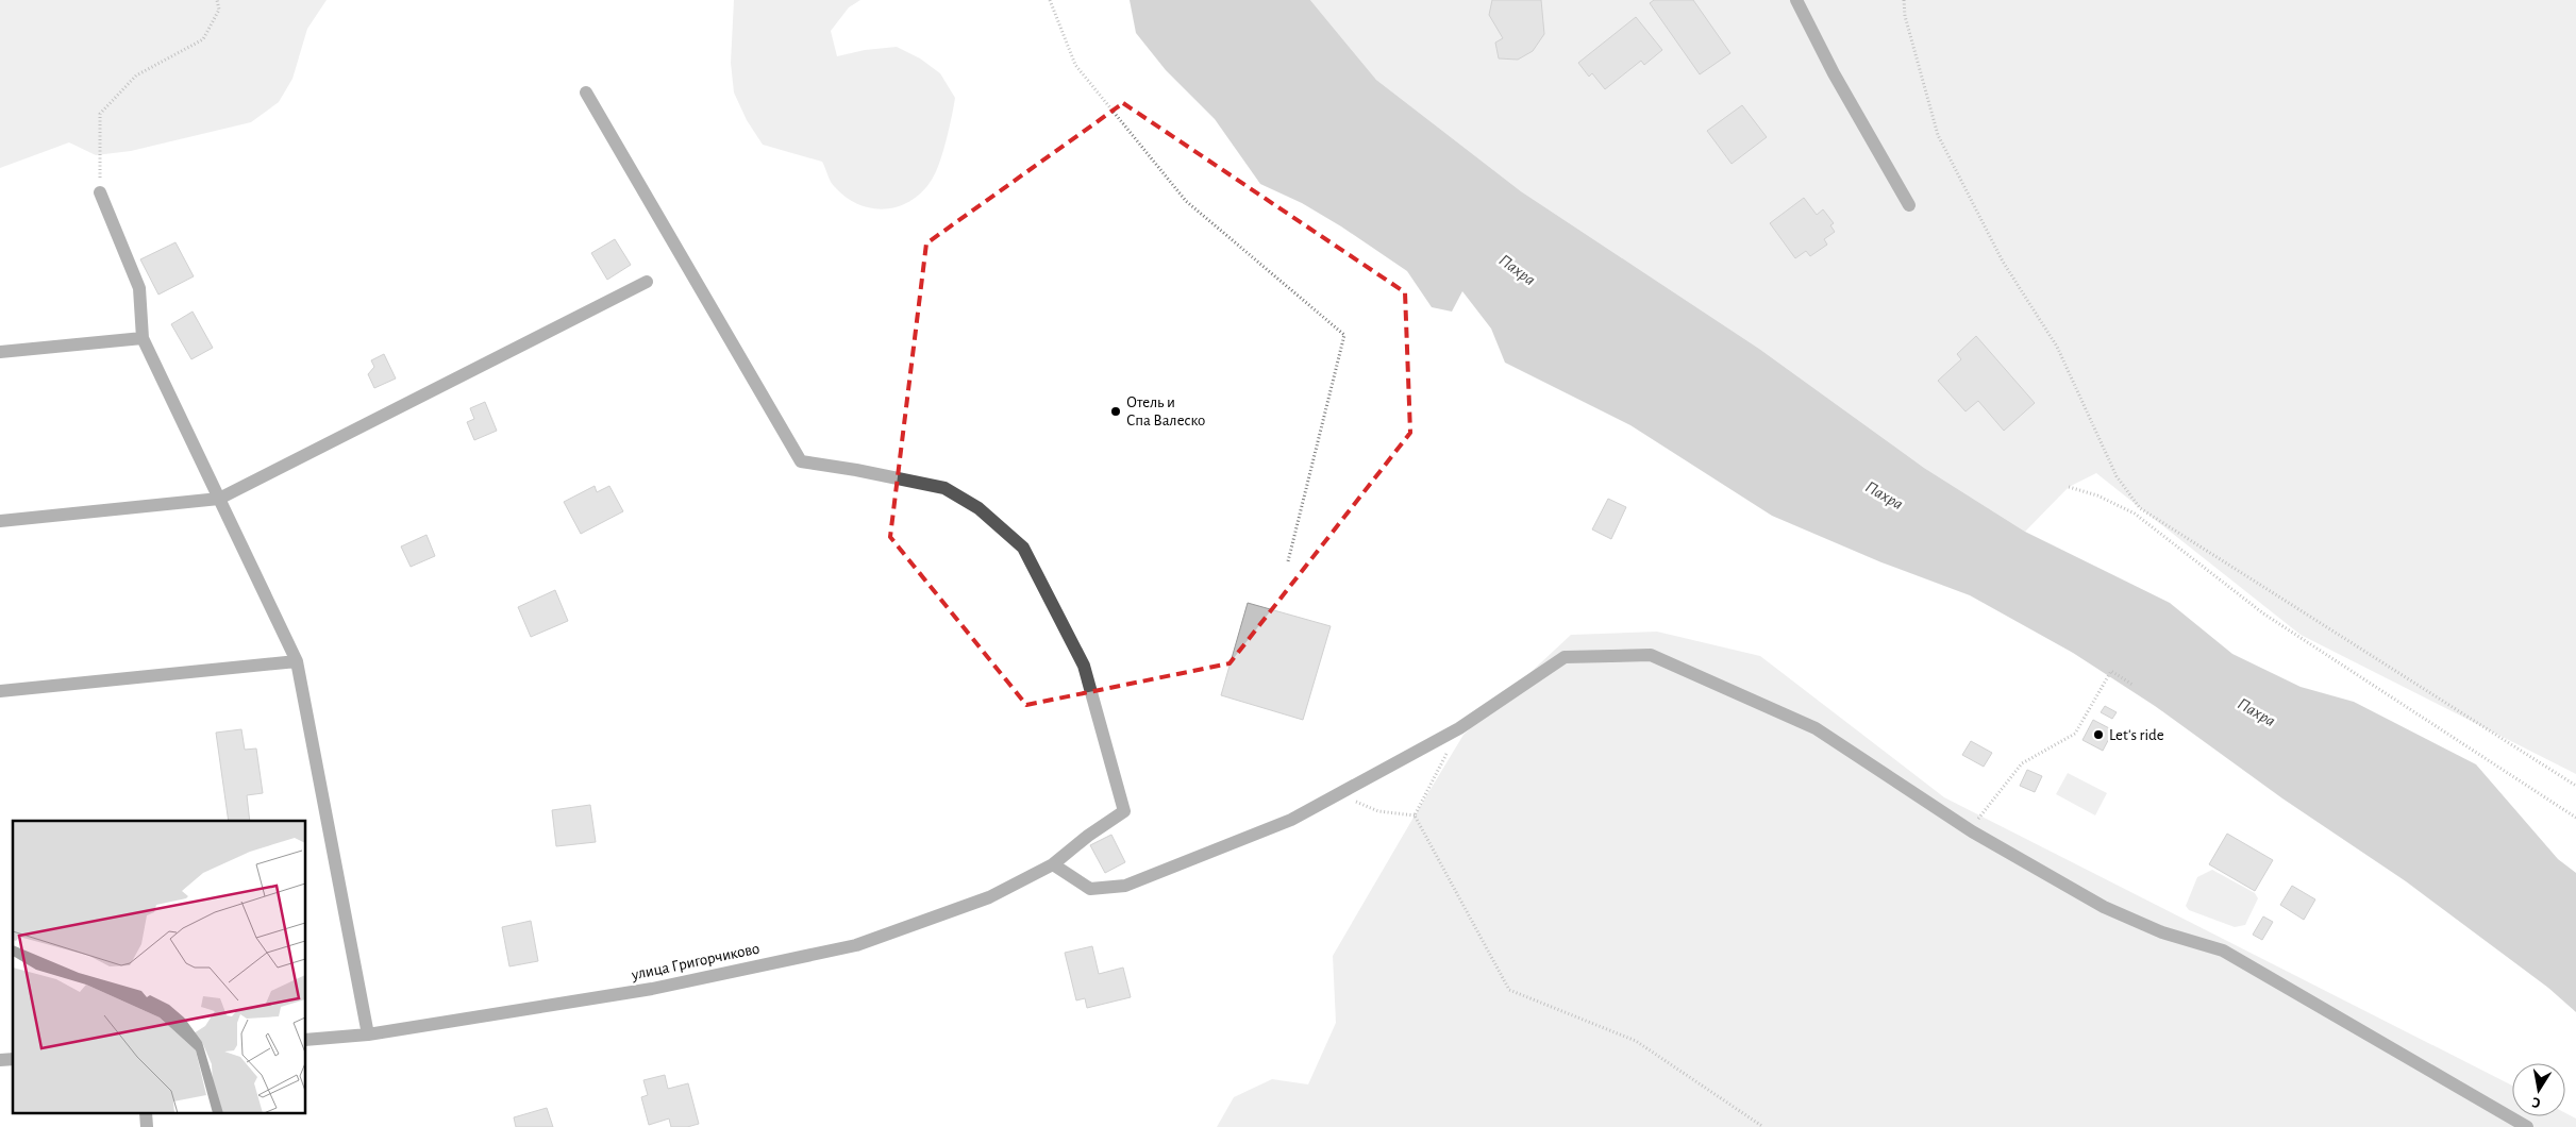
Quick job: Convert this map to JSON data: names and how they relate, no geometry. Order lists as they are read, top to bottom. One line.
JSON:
{"streets":{"street":["улица Григорчиково"]},"water":["Пахра"],"places":["Отель и Спа Валеско","Let's ride"],"north":"bottom"}
